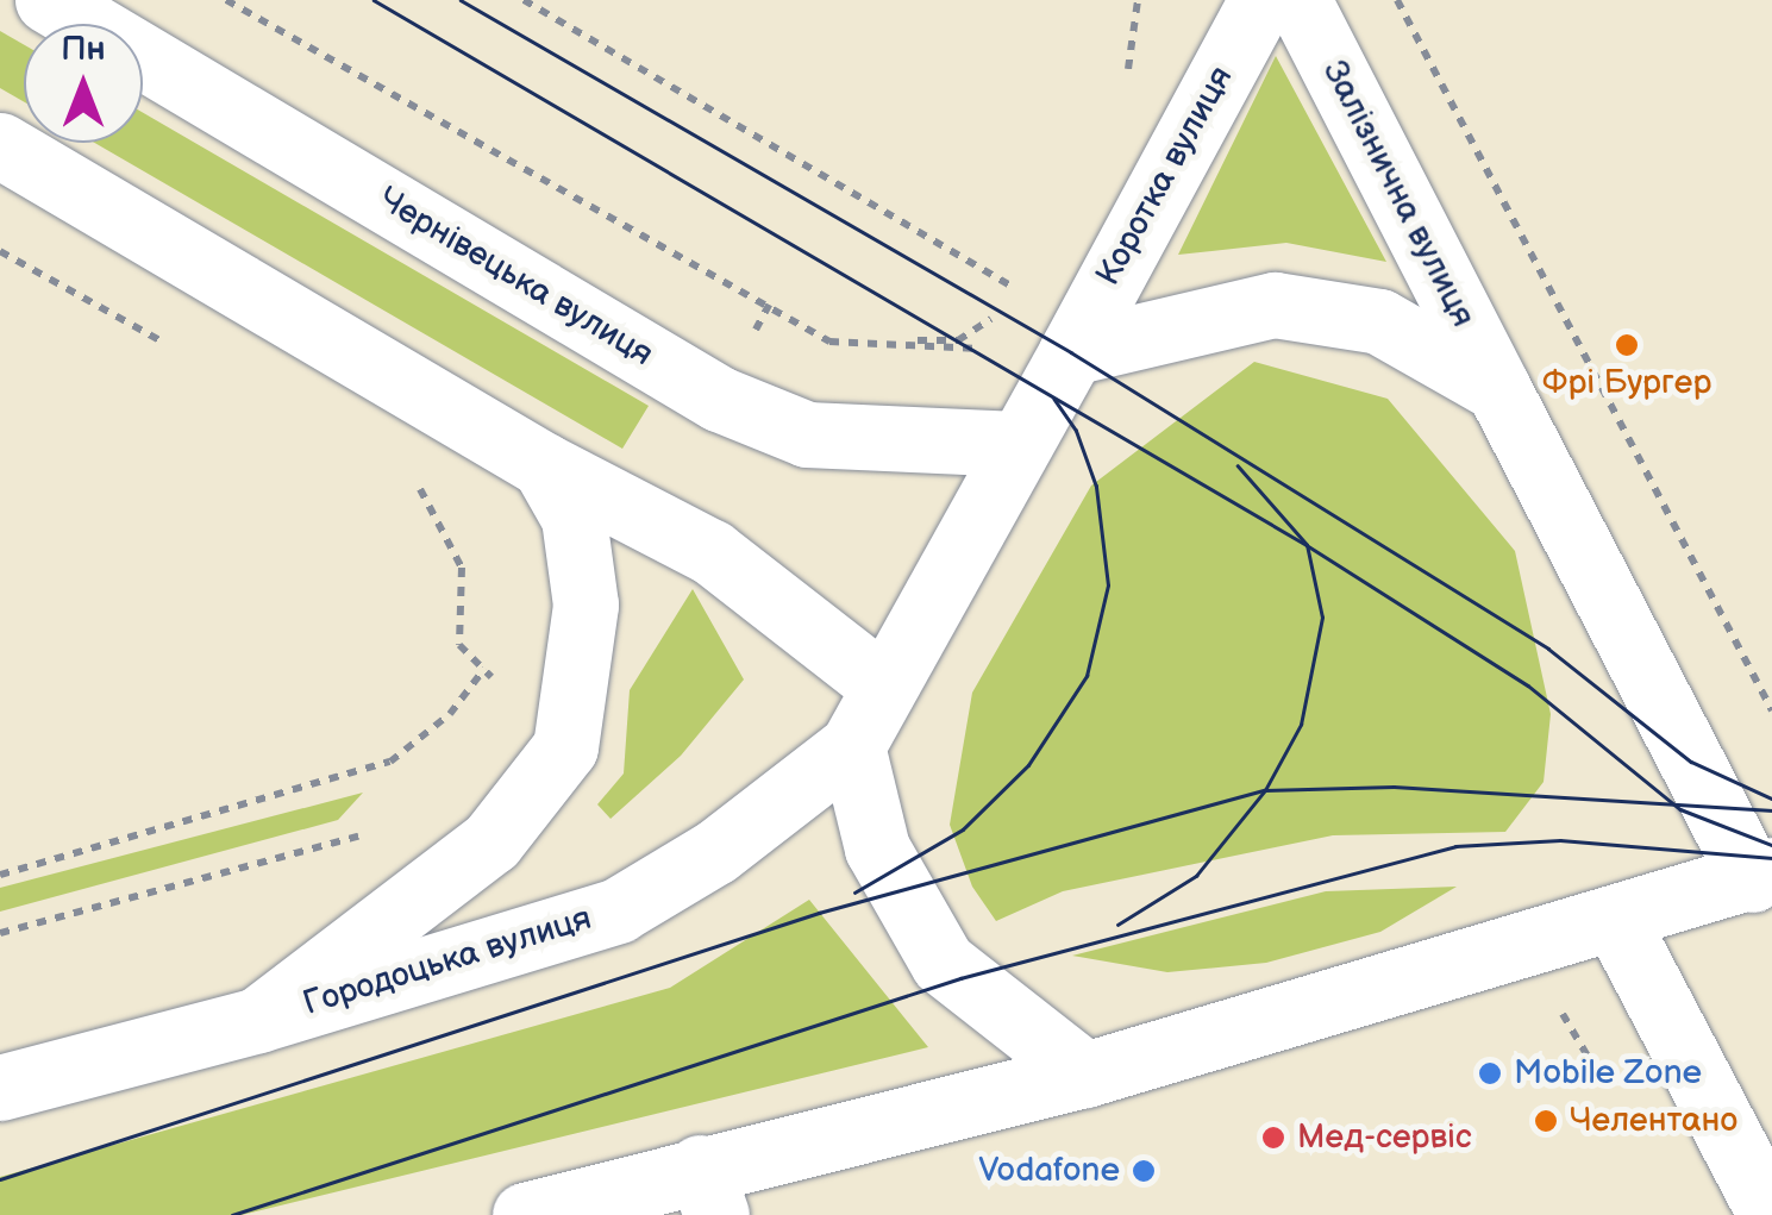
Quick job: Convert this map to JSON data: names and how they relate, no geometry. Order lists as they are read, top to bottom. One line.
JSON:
{"streets":{"main road":["Коротка вулиця","Залізнична вулиця","Чернівецька вулиця","Городоцька вулиця"]},"crossings":[["Коротка вулиця","Чернівецька вулиця"],["Коротка вулиця","Городоцька вулиця"]],"places":["Фрі Бургер","Mobile Zone","Челентано","Мед-сервіс","Vodafone"],"north":"top"}
